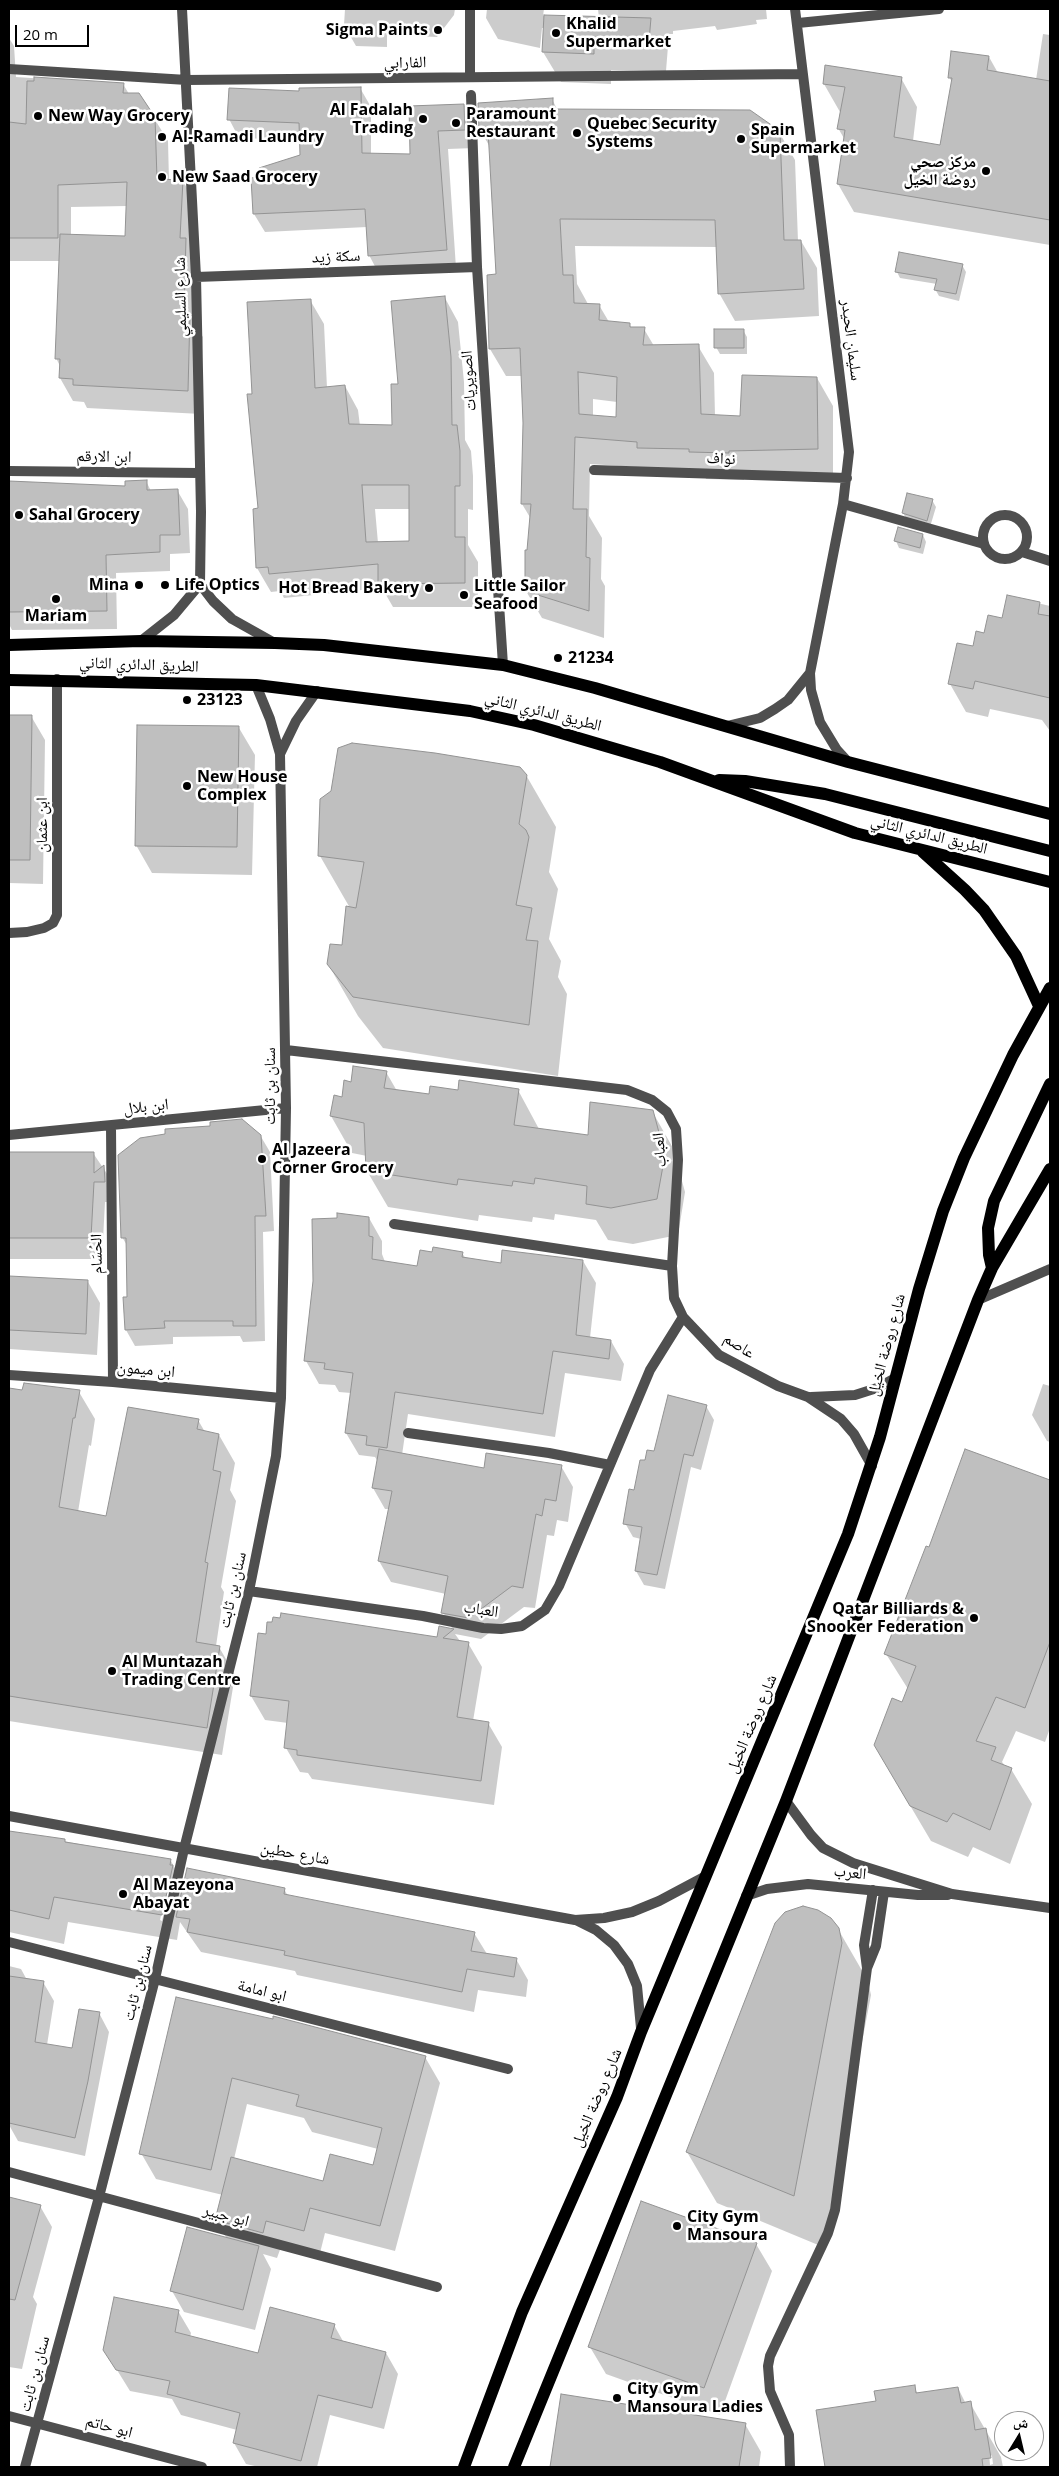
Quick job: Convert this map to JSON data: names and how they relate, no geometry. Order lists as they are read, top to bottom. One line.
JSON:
{"streets":{"main road":["الطريق الدائري الثاني","شارع روضة الخيل"],"street":["الفارابي","سكة زيد","شارع السليمي","سليمان الحيدر","الصويريات","ابن الارقم","نواف","ابن عثمان","سنان بن ثابت","ابن بلال","العباب","الحُسَام","عاصم","ابن ميمون","شارع حطين","العرب","ابو امامة","ابو جبير","ابو حاتم"]},"crossings":[["الفارابي","شارع السليمي"],["الفارابي","سليمان الحيدر"],["سكة زيد","شارع السليمي"],["سكة زيد","الصويريات"],["شارع السليمي","ابن الارقم"],["سليمان الحيدر","نواف"],["سليمان الحيدر","الطريق الدائري الثاني"],["الصويريات","الطريق الدائري الثاني"],["الطريق الدائري الثاني","ابن عثمان"],["الطريق الدائري الثاني","سنان بن ثابت"],["سنان بن ثابت","ابن بلال"],["سنان بن ثابت","العباب"],["سنان بن ثابت","ابن ميمون"],["سنان بن ثابت","شارع حطين"],["سنان بن ثابت","ابو امامة"],["سنان بن ثابت","ابو جبير"],["سنان بن ثابت","ابو حاتم"],["ابن بلال","الحُسَام"],["العباب","عاصم"],["الحُسَام","ابن ميمون"],["شارع روضة الخيل","عاصم"],["شارع روضة الخيل","شارع حطين"]],"places":["Sigma Paints","Khalid Supermarket","New Way Grocery","Al Fadalah Trading","Paramount Restaurant","Quebec Security Systems","Al-Ramadi Laundry","Spain Supermarket","مركز صحي روضة الخيل","New Saad Grocery","Sahal Grocery","Mina","Life Optics","Hot Bread Bakery","Little Sailor Seafood","Mariam","21234","23123","New House Complex","Al Jazeera Corner Grocery","Qatar Billiards & Snooker Federation","Al Muntazah Trading Centre","Al Mazeyona Abayat","City Gym Mansoura","City Gym Mansoura Ladies"],"scale_bar":"20 m","north":"top"}
